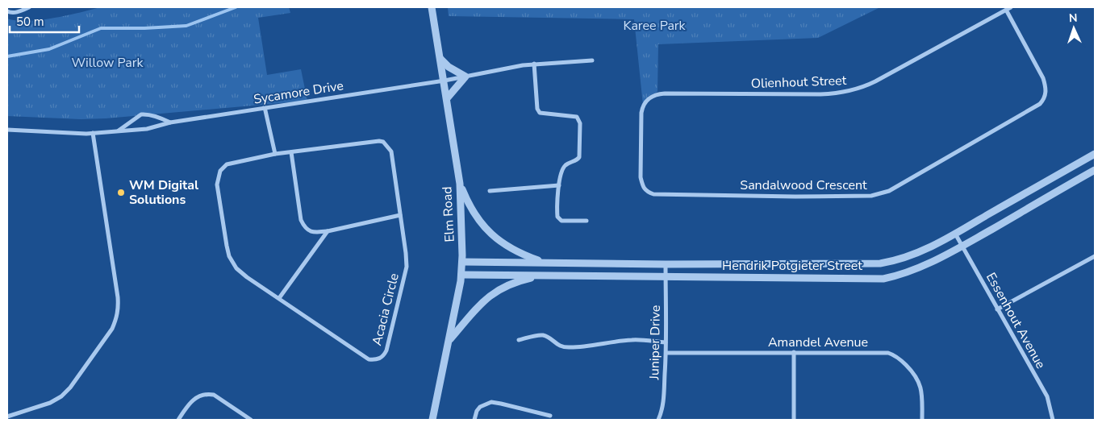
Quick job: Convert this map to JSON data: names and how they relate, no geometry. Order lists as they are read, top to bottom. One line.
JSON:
{"streets":{"street":["Olienhout Street","Sycamore Drive","Sandalwood Crescent","Elm Road","Hendrik Potgieter Street","Acacia Circle","Essenhout Avenue","Juniper Drive","Amandel Avenue"]},"crossings":[["Olienhout Street","Sandalwood Crescent"],["Sycamore Drive","Elm Road"],["Elm Road","Hendrik Potgieter Street"],["Hendrik Potgieter Street","Essenhout Avenue"],["Hendrik Potgieter Street","Juniper Drive"],["Juniper Drive","Amandel Avenue"]],"parks":["Karee Park","Willow Park"],"places":["WM Digital Solutions"],"scale_bar":"50 m","north":"top"}
